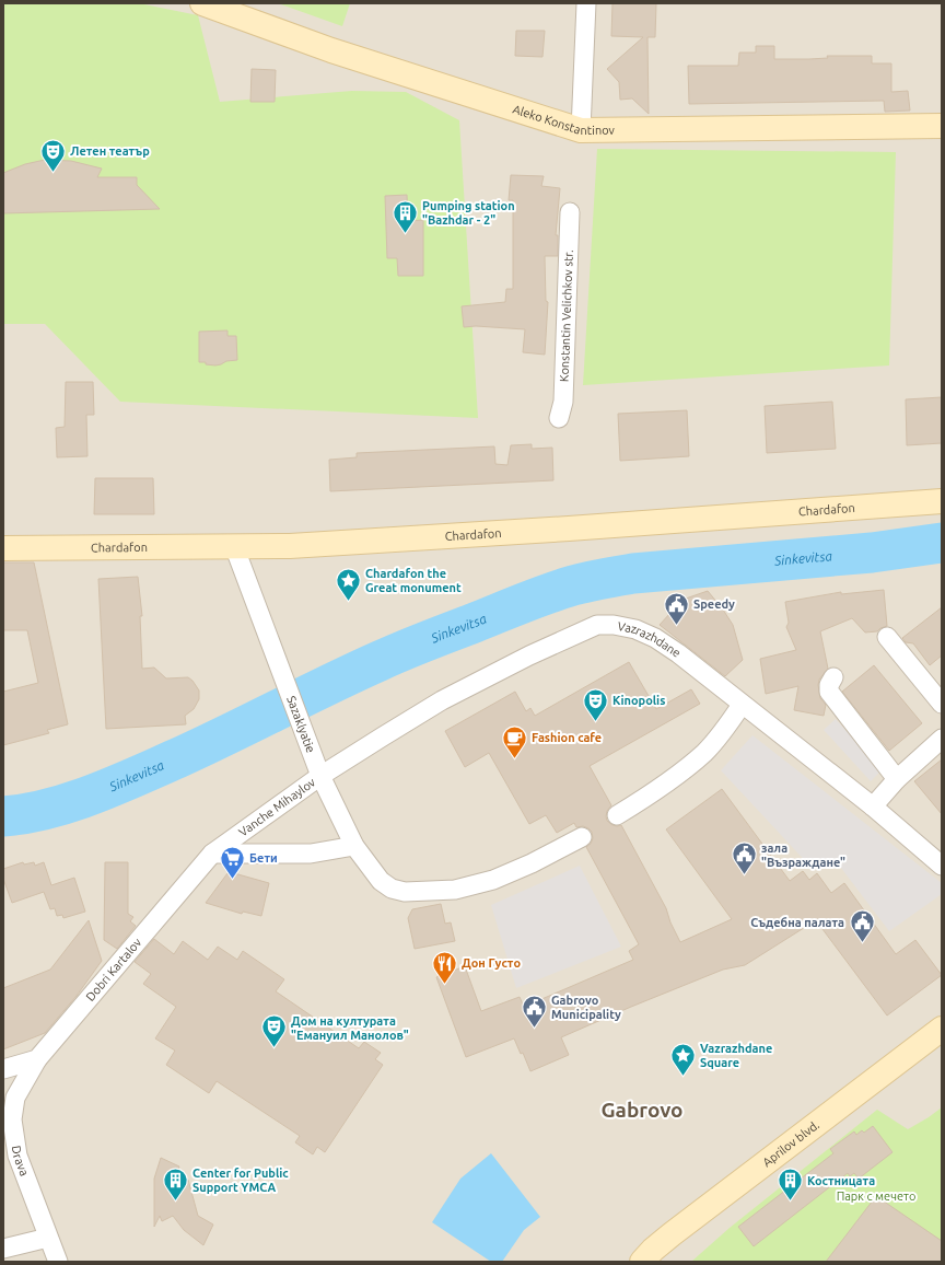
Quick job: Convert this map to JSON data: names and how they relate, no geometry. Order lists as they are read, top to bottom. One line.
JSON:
{"streets":{"main road":["Aleko Konstantinov","Chardafon","Aprilov blvd."],"street":["Konstantin Velichkov str.","Vazrazhdane","Sazaklyatie","Vanche Mihaylov","Dobri Kartalov","Drava"]},"crossings":[["Chardafon","Sazaklyatie"],["Vazrazhdane","Sazaklyatie"],["Vazrazhdane","Vanche Mihaylov"],["Sazaklyatie","Vanche Mihaylov"],["Vanche Mihaylov","Dobri Kartalov"],["Dobri Kartalov","Drava"]],"districts":["Gabrovo"],"water":["Sinkevitsa"],"parks":["Парк с мечето"],"places":{"theatre":["Летен театър","Kinopolis","Дом на културата \"Емануил Манолов\""],"building":["Pumping station \"Bazhdar - 2\"","Center for Public Support YMCA","Костницата"],"place":["Chardafon the Great monument","Vazrazhdane Square"],"public building":["Speedy","зала \"Възраждане\"","Съдебна палата","Gabrovo Municipality"],"cafe":["Fashion cafe"],"supermarket":["Бети"],"restaurant":["Дон Густо"]}}
